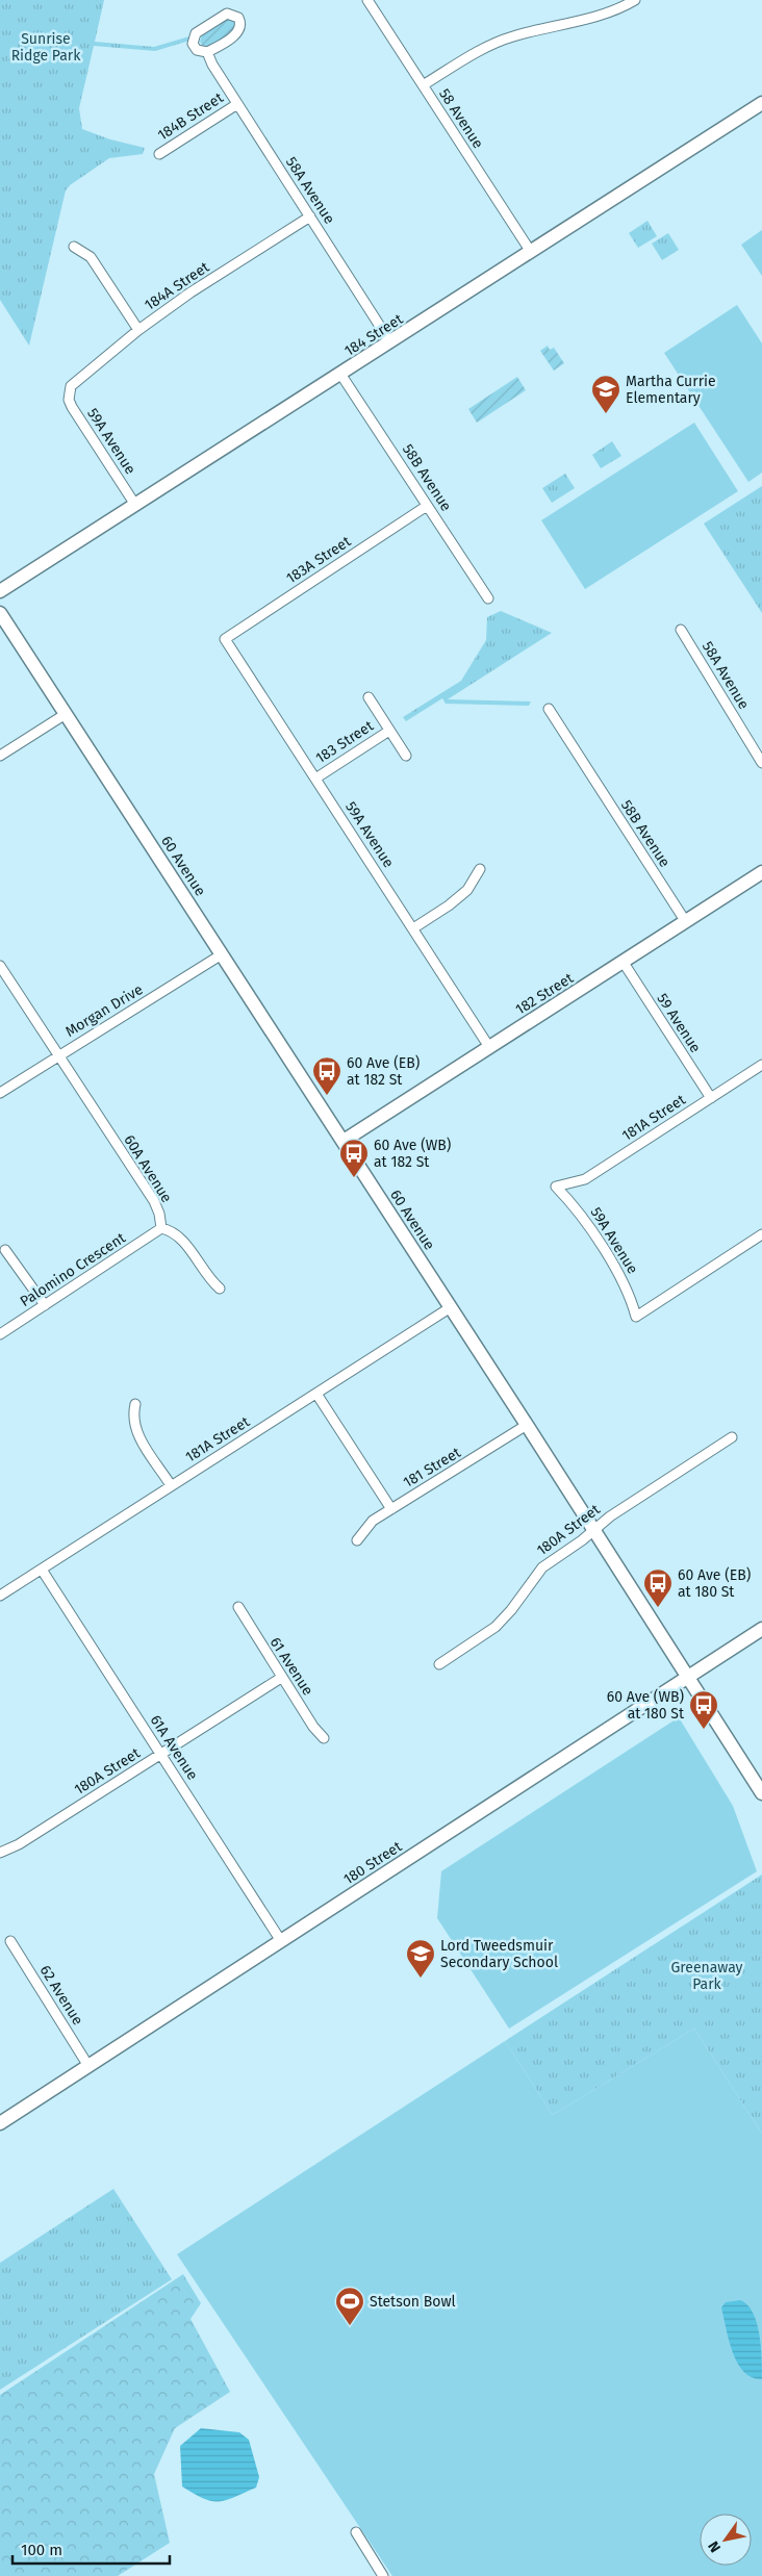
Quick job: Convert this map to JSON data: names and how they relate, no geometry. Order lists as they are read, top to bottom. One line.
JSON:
{"streets":{"main road":["184 Street","60 Avenue","182 Street","180 Street"],"street":["184B Street","58 Avenue","58A Avenue","184A Street","59A Avenue","58B Avenue","183A Street","183 Street","Morgan Drive","59 Avenue","181A Street","60A Avenue","Palomino Crescent","181 Street","180A Street","61 Avenue","61A Avenue","62 Avenue"]},"crossings":[["184B Street","58A Avenue"],["58 Avenue","184 Street"],["58A Avenue","184A Street"],["58A Avenue","184 Street"],["184A Street","59A Avenue"],["184 Street","59A Avenue"],["184 Street","58B Avenue"],["59A Avenue","183A Street"],["59A Avenue","183 Street"],["59A Avenue","182 Street"],["59A Avenue","181A Street"],["58B Avenue","183A Street"],["58B Avenue","182 Street"],["60 Avenue","182 Street"],["60 Avenue","Morgan Drive"],["60 Avenue","181A Street"],["60 Avenue","181 Street"],["60 Avenue","180A Street"],["60 Avenue","180 Street"],["182 Street","59 Avenue"],["Morgan Drive","60A Avenue"],["59 Avenue","181A Street"],["181A Street","61A Avenue"],["60A Avenue","Palomino Crescent"],["180A Street","61 Avenue"],["180A Street","61A Avenue"],["61A Avenue","180 Street"],["180 Street","62 Avenue"]],"parks":["Sunrise Ridge Park","Greenaway Park"],"places":{"school or university":["Martha Currie Elementary","Lord Tweedsmuir Secondary School"],"bus stop":["60 Ave (EB) at 182 St","60 Ave (WB) at 182 St","60 Ave (EB) at 180 St","60 Ave (WB) at 180 St"],"sports":["Stetson Bowl"]},"scale_bar":"100 m","north":"bottom left"}
